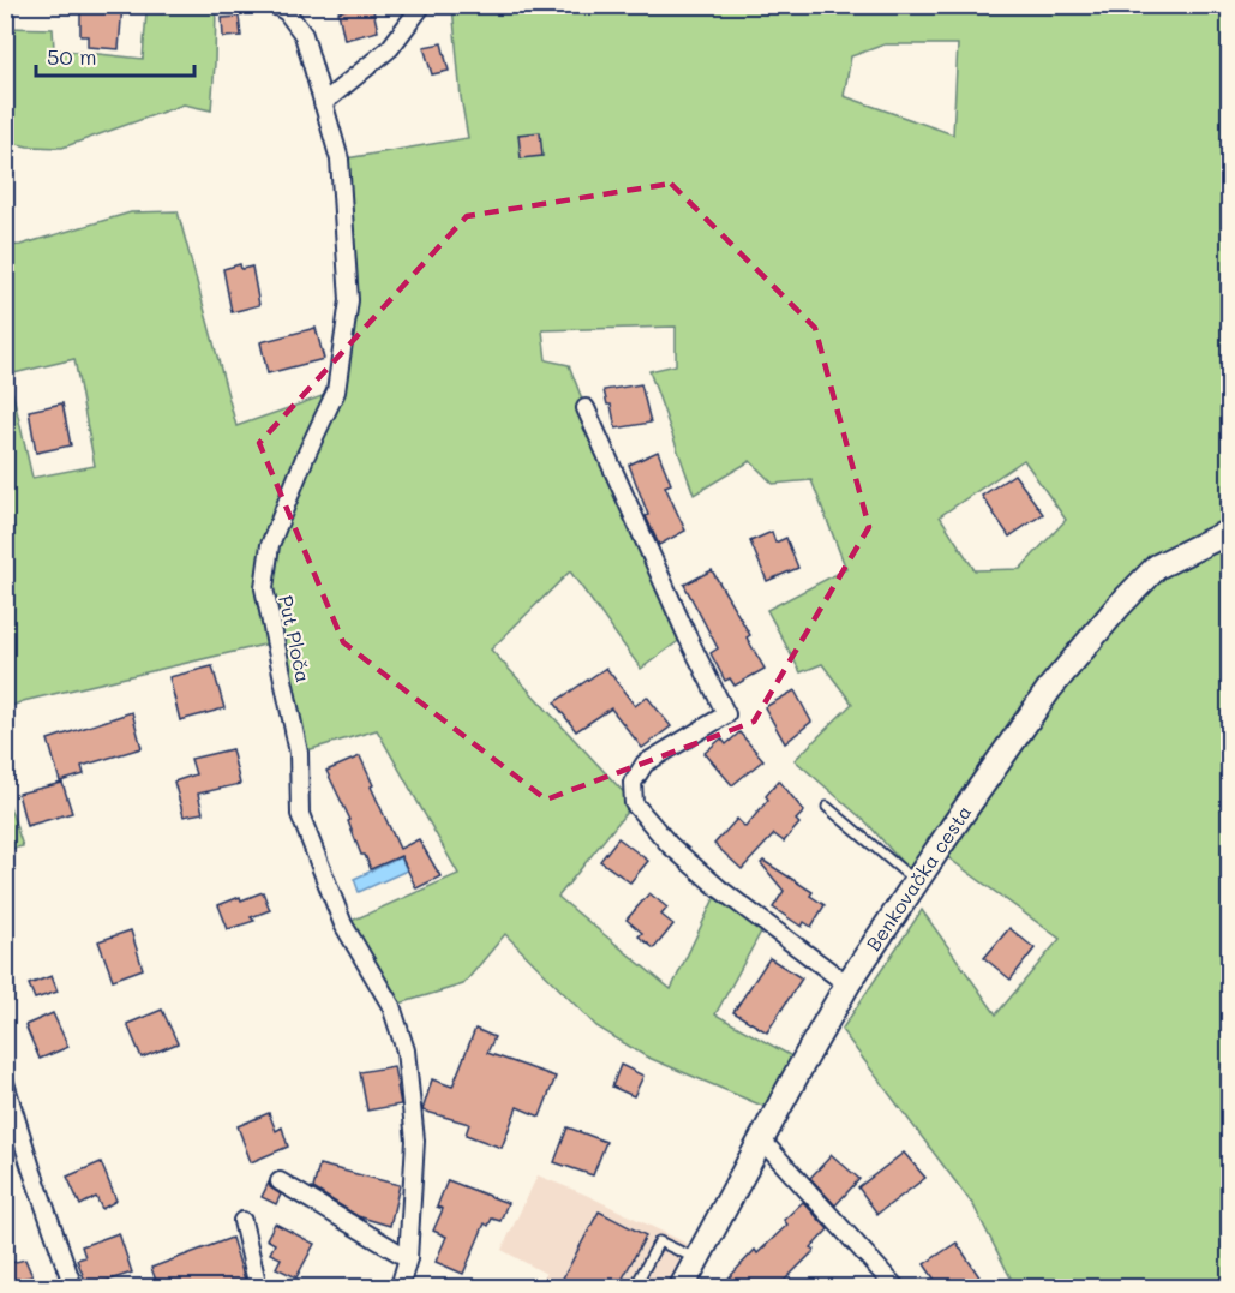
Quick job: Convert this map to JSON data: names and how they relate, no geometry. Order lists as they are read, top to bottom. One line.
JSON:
{"streets":{"main road":["Benkovačka cesta"],"street":["Put Ploča"]},"scale_bar":"50 m"}
